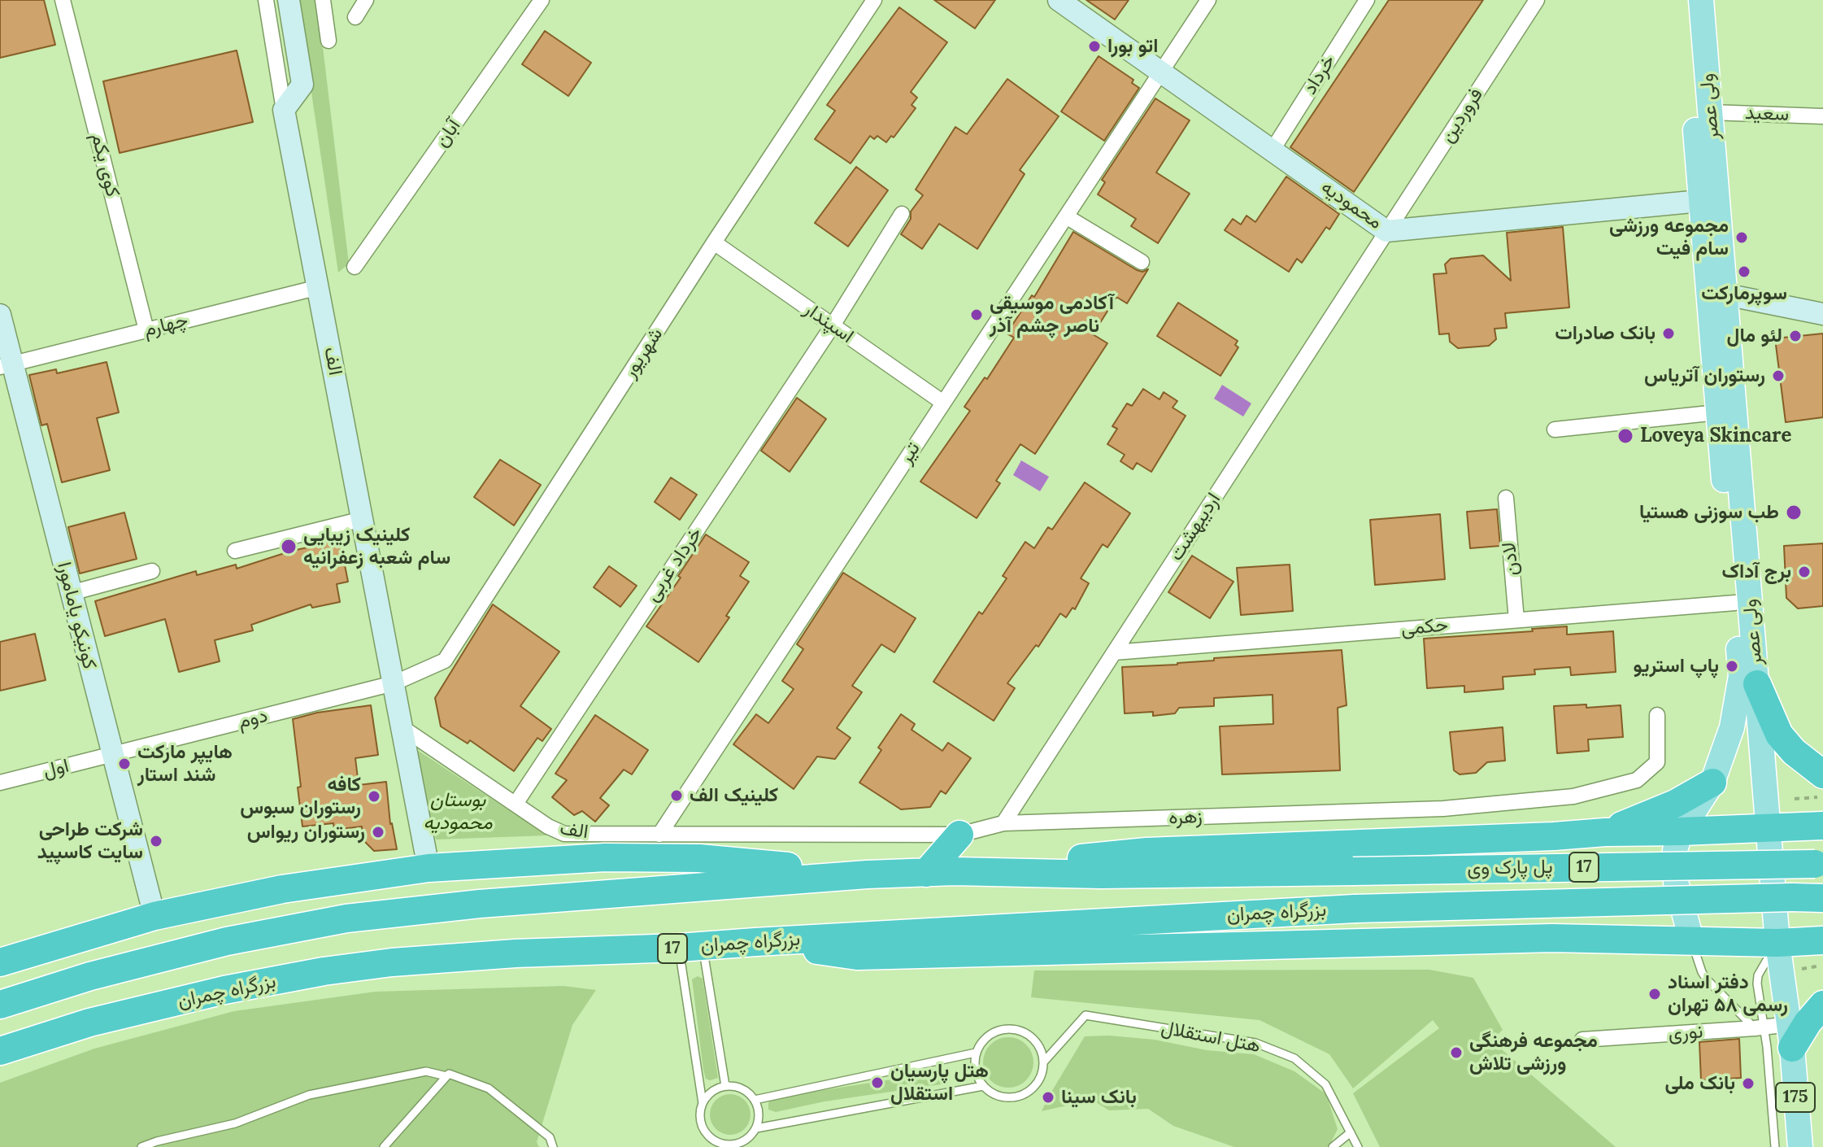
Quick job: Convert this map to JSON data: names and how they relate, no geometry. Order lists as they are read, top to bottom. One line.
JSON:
{"streets":{"highway":["17","پل پارک وی","بزرگراه چمران"],"main road":["ولی عصر","175"],"street":["خرداد","سعید","فروردین","آبان","کوی یکم","محمودیه","اسپندار","چهارم","شهریور","الف","تیر","اردیبهشت","لادن","خرداد غربی","کونیکو یامامورا","حکمی","دوم","اول","زهره","نوری"],"lane":["هتل استقلال"]},"crossings":[["خرداد","محمودیه"],["ولی عصر","سعید"],["ولی عصر","محمودیه"],["ولی عصر","حکمی"],["ولی عصر","نوری"],["فروردین","محمودیه"],["فروردین","اردیبهشت"],["کوی یکم","چهارم"],["محمودیه","تیر"],["محمودیه","اردیبهشت"],["اسپندار","شهریور"],["اسپندار","تیر"],["اسپندار","خرداد غربی"],["چهارم","الف"],["چهارم","کونیکو یامامورا"],["شهریور","الف"],["شهریور","دوم"],["الف","تیر"],["الف","خرداد غربی"],["الف","دوم"],["الف","زهره"],["تیر","زهره"],["اردیبهشت","حکمی"],["اردیبهشت","زهره"],["لادن","حکمی"],["کونیکو یامامورا","دوم"],["کونیکو یامامورا","اول"],["دوم","اول"],["پل پارک وی","بزرگراه چمران"]],"parks":["بوستان محمودیه"],"places":["اتو بورا","مجموعه ورزشی سام فیت","سوپرمارکت","آکادمی موسیقی ناصر چشم آذر","بانک صادرات","لئو مال","رستوران آتریاس","Loveya Skincare","طب سوزنی هستیا","کلینیک زیبایی سام شعبه زعفرانیه","برج آداک","پاپ استریو","هایپر مارکت شند استار","کلینیک الف","کافه رستوران سبوس","رستوران ریواس","شرکت طراحی سایت کاسپید","دفتر اسناد رسمی ۵۸ تهران","مجموعه فرهنگی ورزشی تلاش","هتل پارسیان استقلال","بانک ملی","بانک سینا"]}
